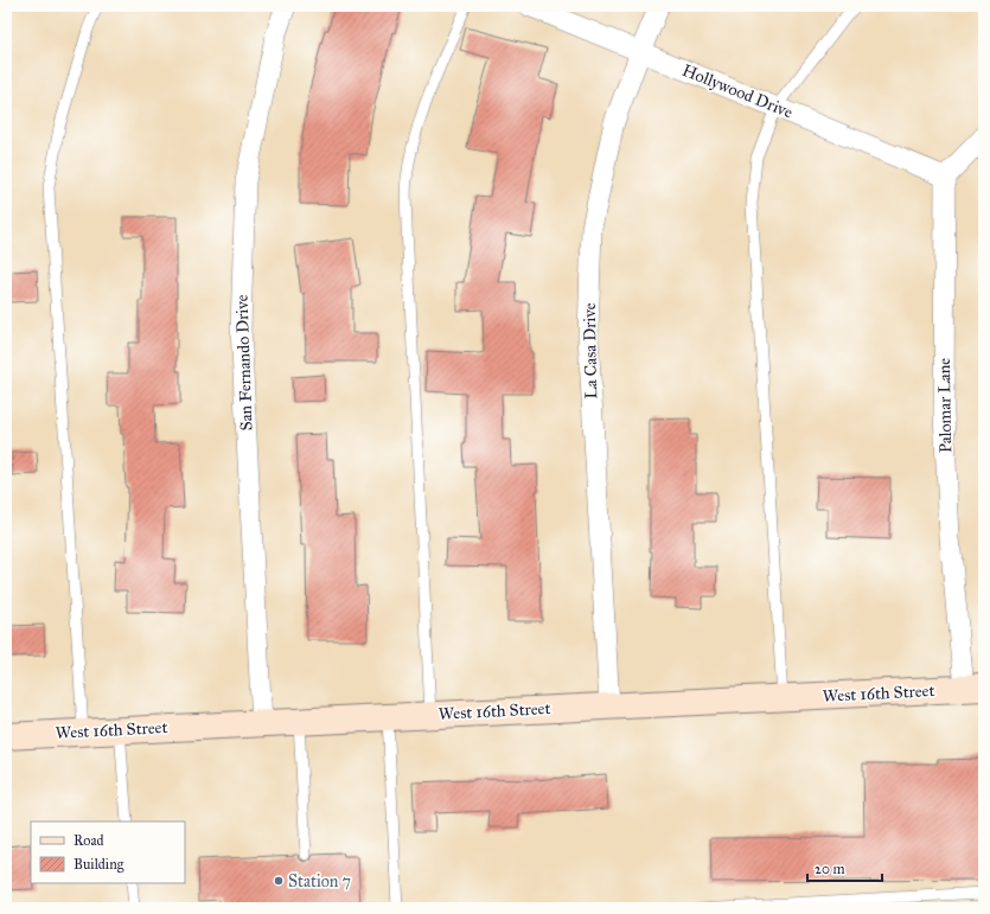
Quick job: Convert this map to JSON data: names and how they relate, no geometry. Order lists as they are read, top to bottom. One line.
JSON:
{"streets":{"main road":["West 16th Street"],"street":["Hollywood Drive","La Casa Drive","San Fernando Drive","Palomar Lane"]},"crossings":[["Hollywood Drive","La Casa Drive"],["Hollywood Drive","Palomar Lane"],["La Casa Drive","West 16th Street"],["San Fernando Drive","West 16th Street"],["Palomar Lane","West 16th Street"]],"places":["Station 7"],"legend":["Road","Building"],"scale_bar":"20 m"}
